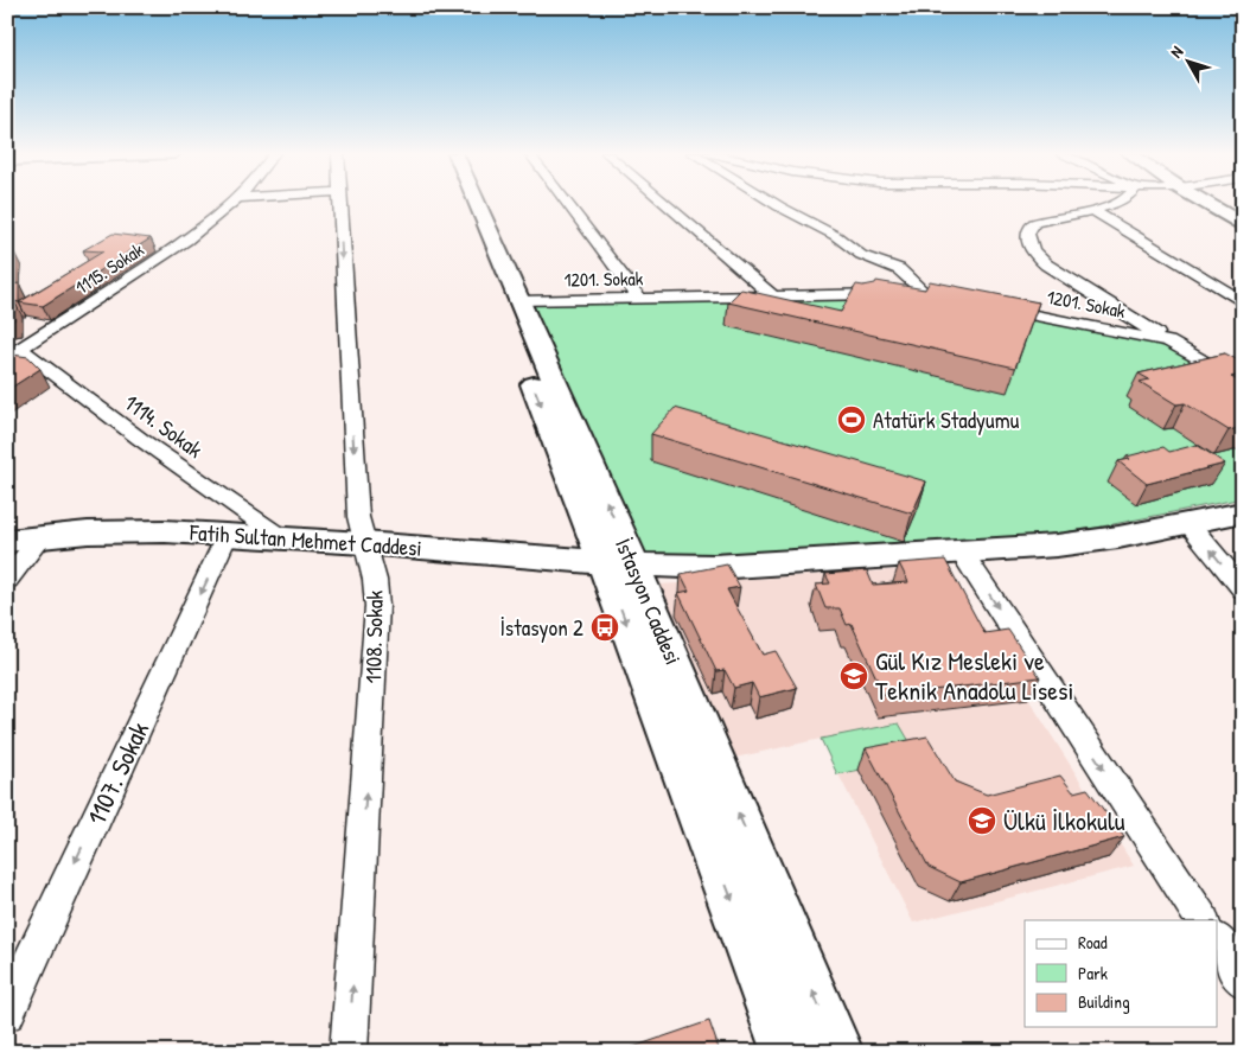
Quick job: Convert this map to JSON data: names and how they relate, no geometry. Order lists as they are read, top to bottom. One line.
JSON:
{"streets":{"main road":["Fatih Sultan Mehmet Caddesi","İstasyon Caddesi"],"street":["1115. Sokak","1201. Sokak","1114. Sokak","1108. Sokak","1107. Sokak"]},"crossings":[["1115. Sokak","1114. Sokak"],["1201. Sokak","İstasyon Caddesi"],["1114. Sokak","Fatih Sultan Mehmet Caddesi"],["Fatih Sultan Mehmet Caddesi","İstasyon Caddesi"],["Fatih Sultan Mehmet Caddesi","1108. Sokak"],["Fatih Sultan Mehmet Caddesi","1107. Sokak"]],"one_way":["1107. Sokak"],"places":{"sports":["Atatürk Stadyumu"],"bus stop":["İstasyon 2"],"school or university":["Gül Kız Mesleki ve Teknik Anadolu Lisesi","Ülkü İlkokulu"]},"legend":["Road","Park","Building"],"north":"top left"}
